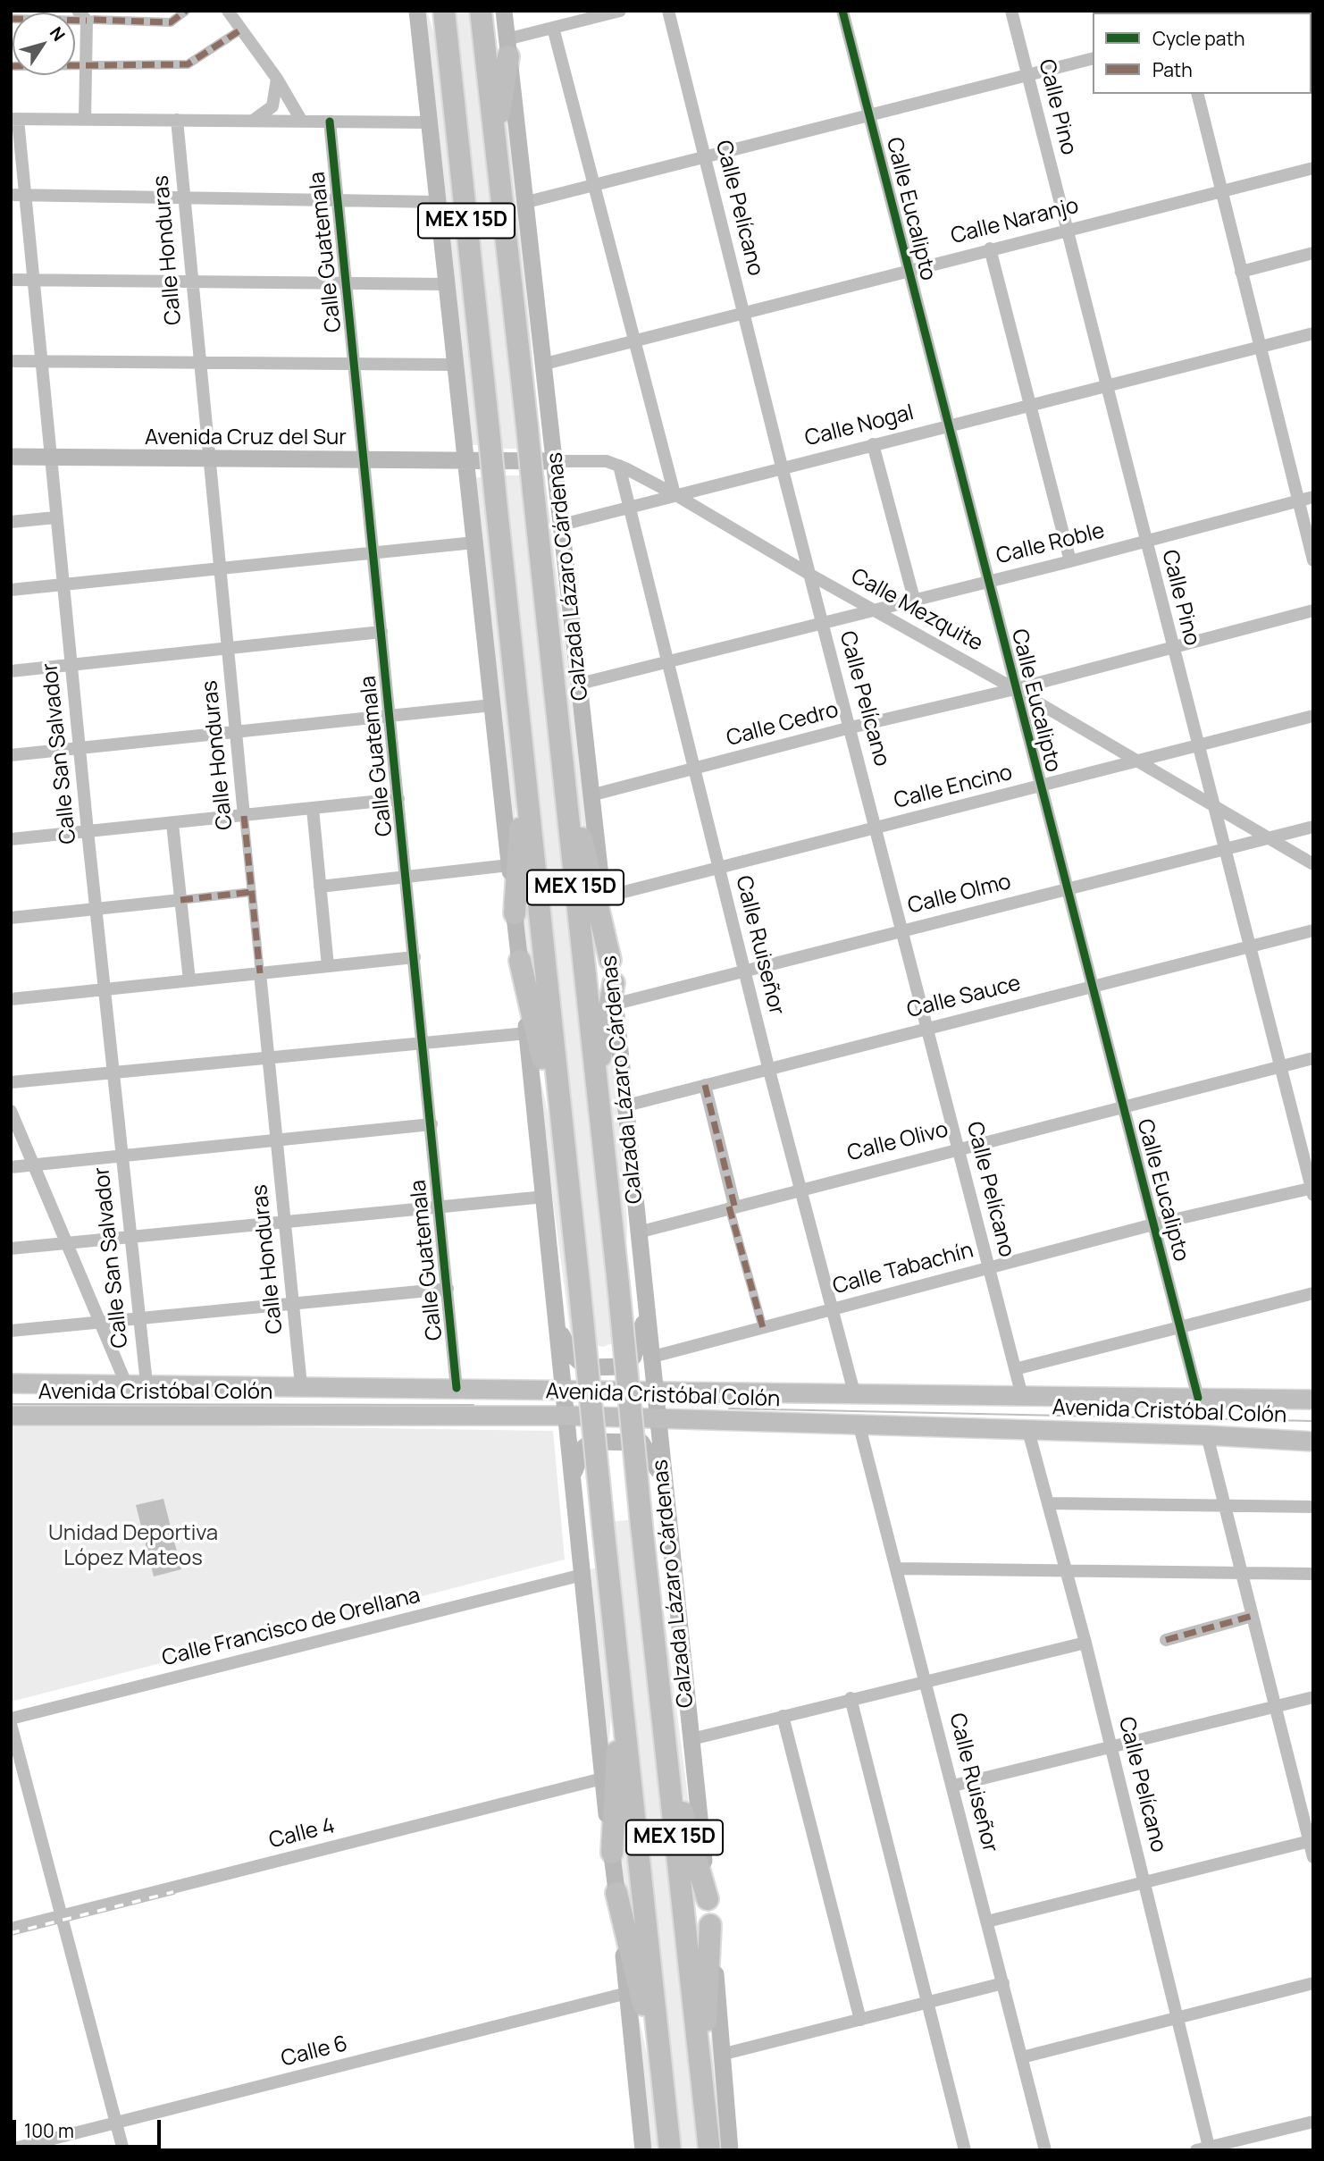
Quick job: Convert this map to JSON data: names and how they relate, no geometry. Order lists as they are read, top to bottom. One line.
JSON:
{"streets":{"highway":["MEX 15D","Calzada Lázaro Cárdenas"],"main road":["Avenida Cruz del Sur","Avenida Cristóbal Colón"],"street":["Calle Pino","Calle Pelícano","Calle Eucalipto","Calle Naranjo","Calle Honduras","Calle Guatemala","Calle Nogal","Calle Roble","Calle Mezquite","Calle Cedro","Calle San Salvador","Calle Encino","Calle Olmo","Calle Ruiseñor","Calle Sauce","Calle Olivo","Calle Tabachín","Calle Francisco de Orellana","Calle 4","Calle 6"]},"crossings":[["Calle Pino","Calle Naranjo"],["Calle Pino","Calle Nogal"],["Calle Pino","Calle Roble"],["Calle Pino","Calle Mezquite"],["Calle Pino","Calle Cedro"],["Calle Pino","Calle Encino"],["Calle Pino","Calle Olmo"],["Calle Pino","Calle Sauce"],["Calle Pino","Calle Olivo"],["Calle Pino","Calle Tabachín"],["Calle Pelícano","Calle Naranjo"],["Calle Pelícano","Calle Nogal"],["Calle Pelícano","Calle Roble"],["Calle Pelícano","Calle Mezquite"],["Calle Pelícano","Calle Cedro"],["Calle Pelícano","Calle Encino"],["Calle Pelícano","Calle Olmo"],["Calle Pelícano","Calle Sauce"],["Calle Pelícano","Calle Olivo"],["Calle Pelícano","Calle Tabachín"],["Calle Pelícano","Avenida Cristóbal Colón"],["Calle Eucalipto","Calle Naranjo"],["Calle Eucalipto","Calle Nogal"],["Calle Eucalipto","Calle Roble"],["Calle Eucalipto","Calle Mezquite"],["Calle Eucalipto","Calle Cedro"],["Calle Eucalipto","Calle Encino"],["Calle Eucalipto","Calle Olmo"],["Calle Eucalipto","Calle Sauce"],["Calle Eucalipto","Calle Olivo"],["Calle Eucalipto","Calle Tabachín"],["Calle Eucalipto","Avenida Cristóbal Colón"],["Calle Naranjo","Calzada Lázaro Cárdenas"],["Calle Honduras","Avenida Cruz del Sur"],["Calle Honduras","Avenida Cristóbal Colón"],["Calle Guatemala","Avenida Cruz del Sur"],["Calle Guatemala","Avenida Cristóbal Colón"],["Calle Nogal","Calzada Lázaro Cárdenas"],["Calle Nogal","Calle Mezquite"],["Calle Nogal","Calle Ruiseñor"],["Avenida Cruz del Sur","Calzada Lázaro Cárdenas"],["Avenida Cruz del Sur","Calle Mezquite"],["Avenida Cruz del Sur","Calle San Salvador"],["Calle Roble","Calzada Lázaro Cárdenas"],["Calle Roble","Calle Mezquite"],["Calle Roble","Calle Ruiseñor"],["Calzada Lázaro Cárdenas","Calle Mezquite"],["Calzada Lázaro Cárdenas","Calle Cedro"],["Calzada Lázaro Cárdenas","Calle Encino"],["Calzada Lázaro Cárdenas","Calle Olmo"],["Calzada Lázaro Cárdenas","Calle Sauce"],["Calzada Lázaro Cárdenas","Calle Olivo"],["Calzada Lázaro Cárdenas","Calle Tabachín"],["Calzada Lázaro Cárdenas","Avenida Cristóbal Colón"],["Calle Mezquite","Calle Cedro"],["Calle Mezquite","Calle Encino"],["Calle Mezquite","Calle Olmo"],["Calle Mezquite","Calle Ruiseñor"],["Calle Cedro","Calle Ruiseñor"],["Calle San Salvador","Avenida Cristóbal Colón"],["Calle Encino","Calle Ruiseñor"],["Calle Olmo","Calle Ruiseñor"],["Calle Ruiseñor","Calle Sauce"],["Calle Ruiseñor","Calle Olivo"],["Calle Ruiseñor","Calle Tabachín"],["Calle Ruiseñor","Avenida Cristóbal Colón"]],"parks":["Unidad Deportiva López Mateos"],"legend":["Cycle path","Path"],"scale_bar":"100 m","north":"top right"}
